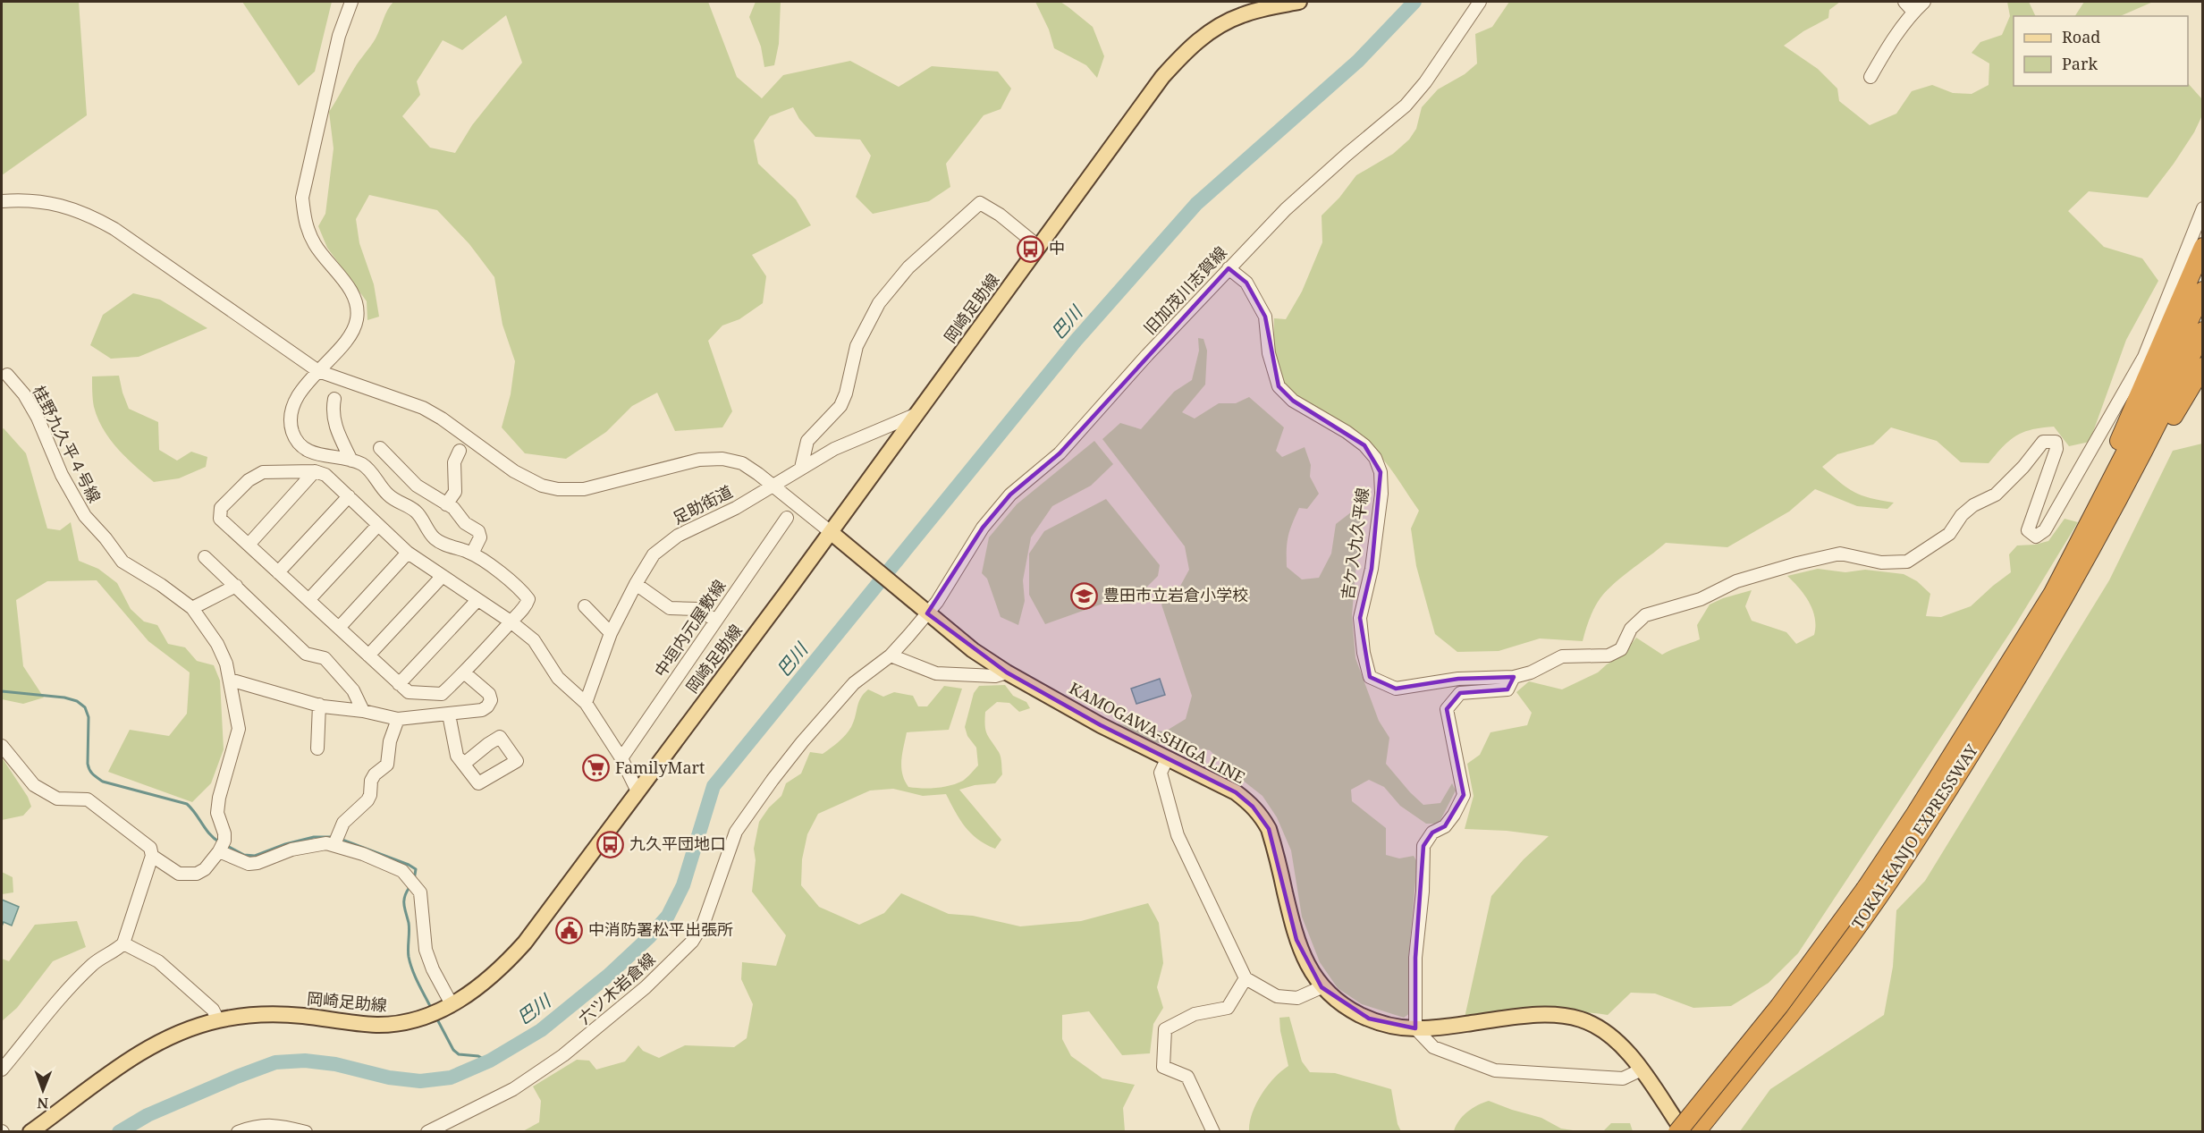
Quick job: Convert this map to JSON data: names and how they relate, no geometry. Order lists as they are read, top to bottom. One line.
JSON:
{"streets":{"highway":["TOKAI-KANJO EXPRESSWAY"],"main road":["岡崎足助線","KAMOGAWA-SHIGA LINE"],"street":["旧加茂川志賀線","桂野九久平４号線","足助街道","吉ケ入九久平線","中垣内元屋敷線","六ツ木岩倉線"]},"crossings":[["旧加茂川志賀線","吉ケ入九久平線"],["旧加茂川志賀線","KAMOGAWA-SHIGA LINE"],["旧加茂川志賀線","六ツ木岩倉線"],["岡崎足助線","足助街道"],["岡崎足助線","KAMOGAWA-SHIGA LINE"],["KAMOGAWA-SHIGA LINE","六ツ木岩倉線"]],"water":["巴川"],"places":{"bus stop":["中","九久平団地口"],"school or university":["豊田市立岩倉小学校"],"supermarket":["FamilyMart"],"public building":["中消防署松平出張所"]},"legend":["Road","Park"],"north":"bottom"}
